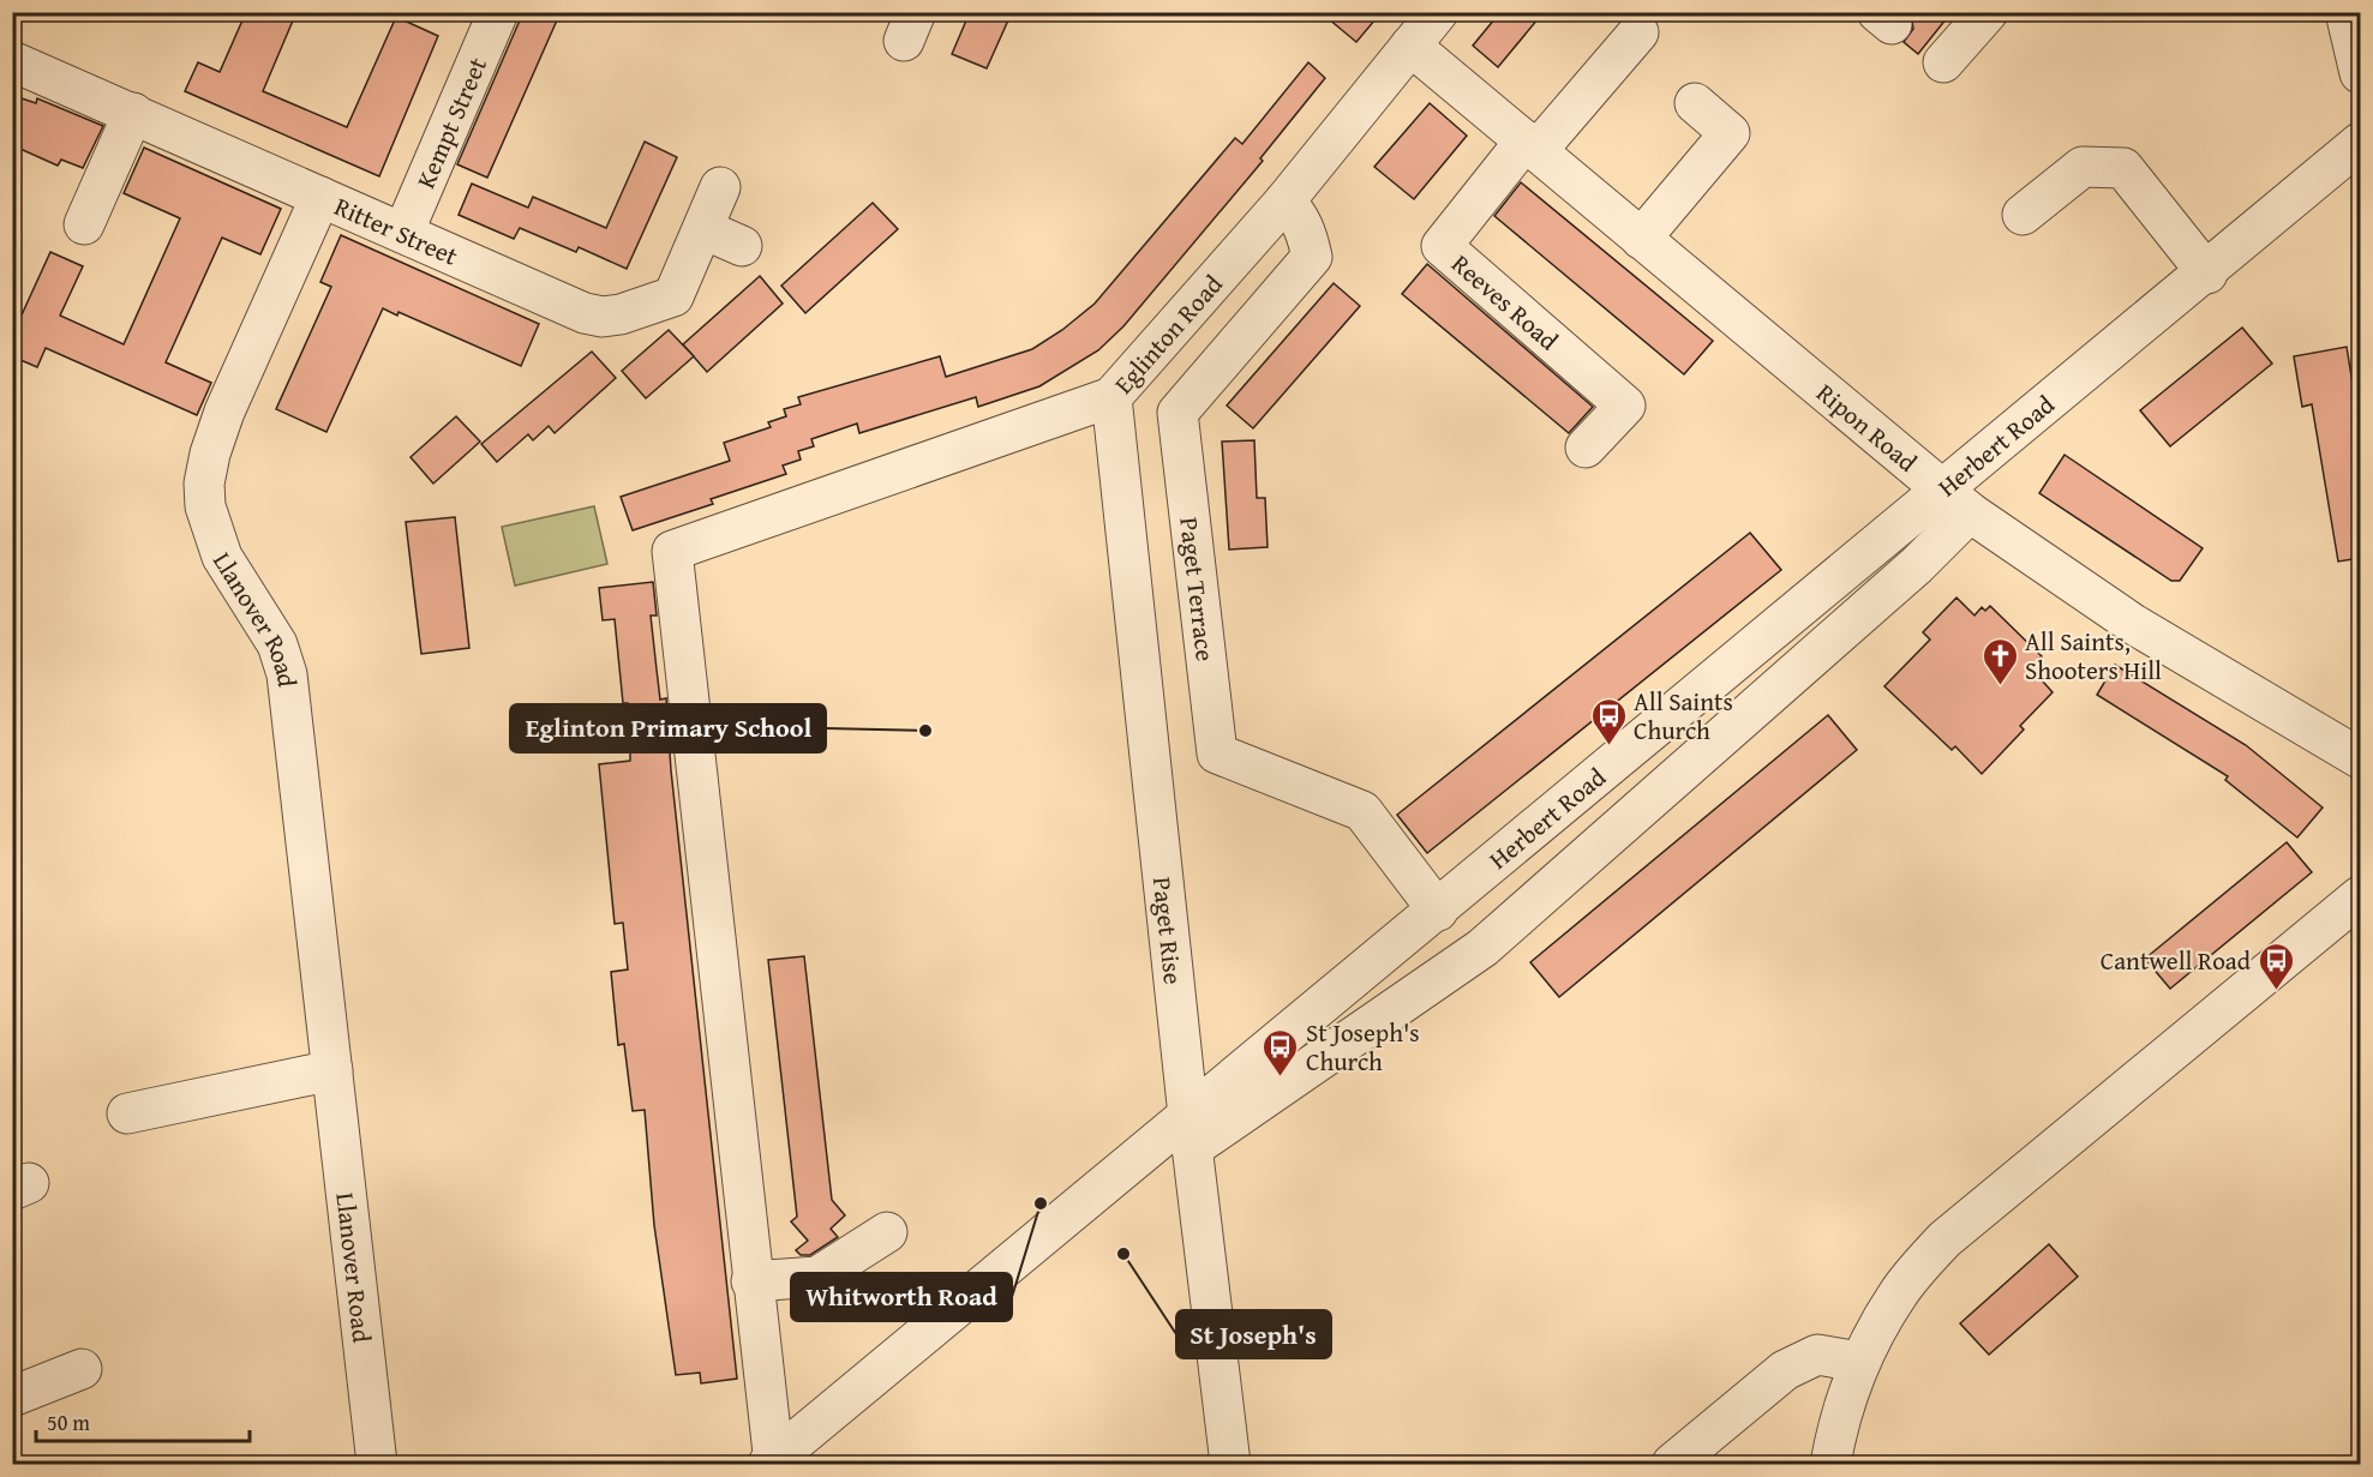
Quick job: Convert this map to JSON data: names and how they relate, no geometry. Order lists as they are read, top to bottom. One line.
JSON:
{"streets":{"street":["Kempt Street","Ritter Street","Reeves Road","Eglinton Road","Ripon Road","Herbert Road","Paget Terrace","Llanover Road","Paget Rise"]},"crossings":[["Kempt Street","Ritter Street"],["Ritter Street","Llanover Road"],["Reeves Road","Ripon Road"],["Eglinton Road","Ripon Road"],["Eglinton Road","Paget Terrace"],["Eglinton Road","Paget Rise"],["Ripon Road","Herbert Road"],["Herbert Road","Paget Terrace"],["Herbert Road","Paget Rise"]],"places":{"church":["All Saints, Shooters Hill"],"other":["Eglinton Primary School","Whitworth Road","St Joseph's"],"bus stop":["All Saints Church","Cantwell Road","St Joseph's Church"]},"scale_bar":"50 m"}
